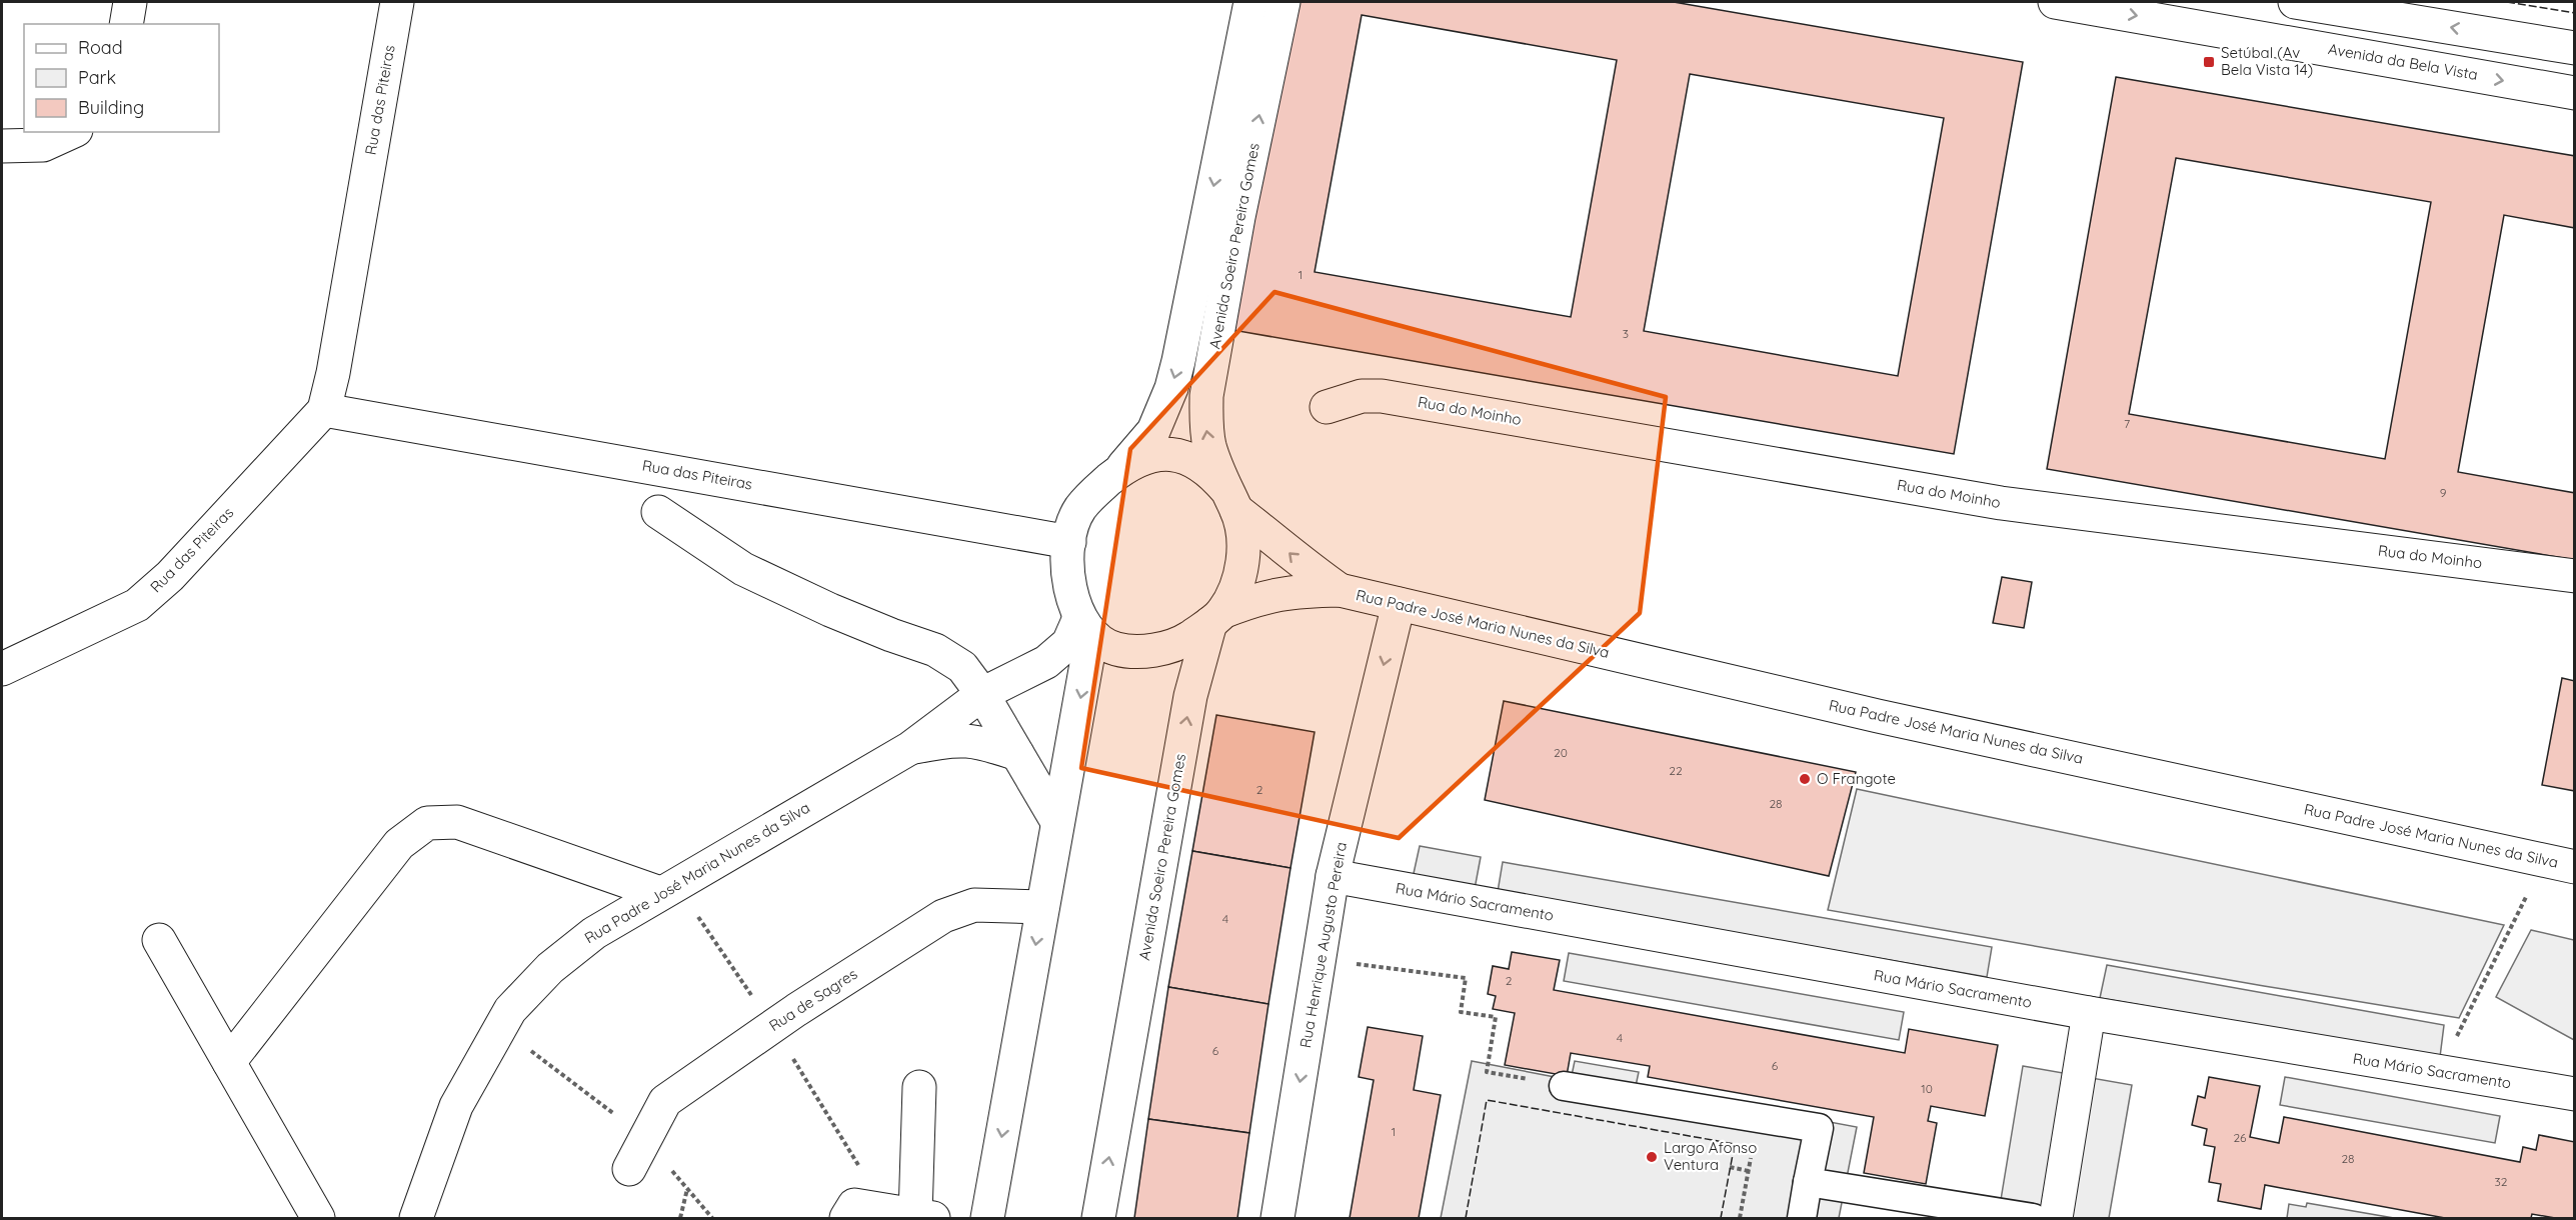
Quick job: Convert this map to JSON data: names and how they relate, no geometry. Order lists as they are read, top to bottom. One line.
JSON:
{"streets":{"street":["Avenida da Bela Vista","Rua das Piteiras","Avenida Soeiro Pereira Gomes","Rua do Moinho","Rua Padre José Maria Nunes da Silva","Rua Mário Sacramento","Rua Henrique Augusto Pereira","Rua de Sagres"]},"crossings":[["Rua das Piteiras","Avenida Soeiro Pereira Gomes"],["Rua das Piteiras","Rua Padre José Maria Nunes da Silva"],["Avenida Soeiro Pereira Gomes","Rua Padre José Maria Nunes da Silva"],["Rua Padre José Maria Nunes da Silva","Rua Henrique Augusto Pereira"],["Rua Mário Sacramento","Rua Henrique Augusto Pereira"]],"places":{"transit":["Setúbal (Av Bela Vista 14)"],"other":["O Frangote","Largo Afonso Ventura"]},"house_numbers":["1","3","7","9","20","22","2","28","4","2","4","6","6","10","1","26","28","32"],"legend":["Road","Park","Building"]}
